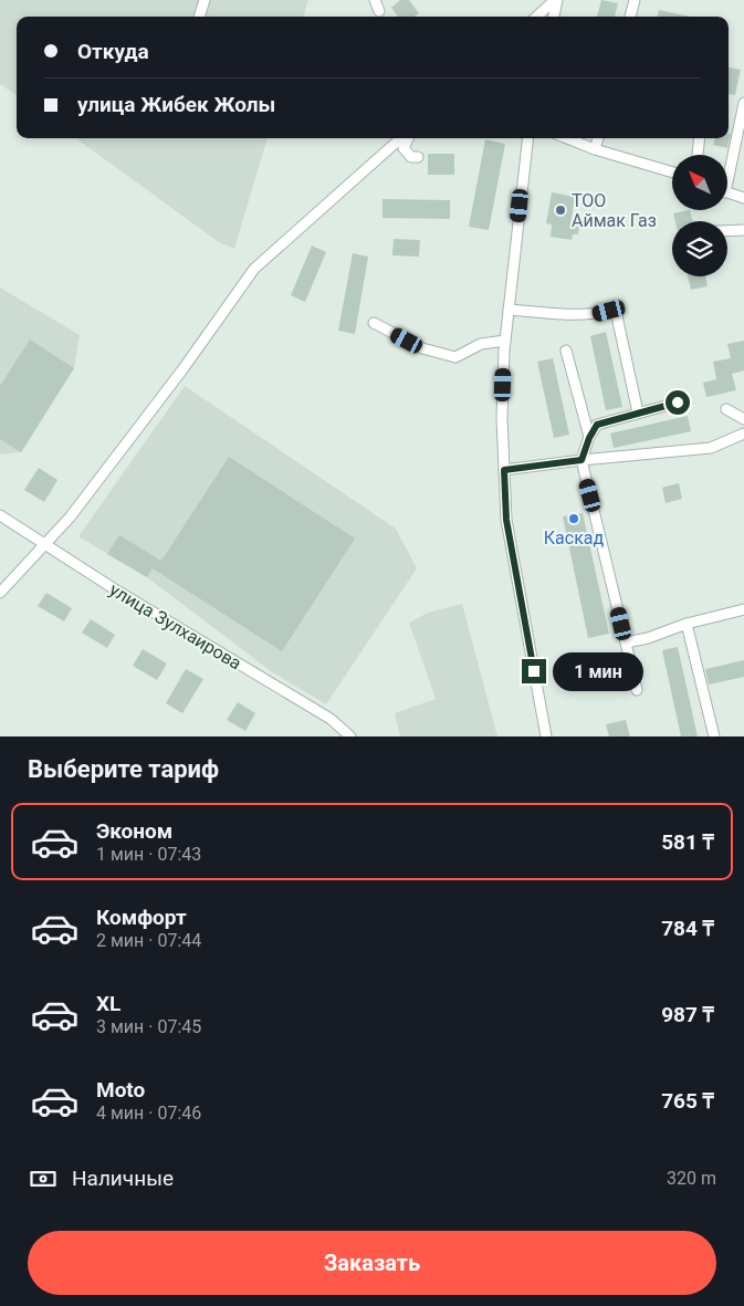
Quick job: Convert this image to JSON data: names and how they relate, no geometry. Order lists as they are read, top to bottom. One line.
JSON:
{"streets":{"street":["улица Зулхаирова"]},"places":["ТОО Аймак Газ","Каскад"],"north":"top left","page":{"banner":["Откуда","улица Жибек Жолы"],"bubble":"1 мин","heading":"Выберите тариф","list":[{"name":"Эконом","note":"1 мин · 07:43","value":"581 ₸"},{"name":"Комфорт","note":"2 мин · 07:44","value":"784 ₸"},{"name":"XL","note":"3 мин · 07:45","value":"987 ₸"},{"name":"Moto","note":"4 мин · 07:46","value":"765 ₸"}],"pay":["Наличные","320 m"],"buttons":"Заказать"}}
